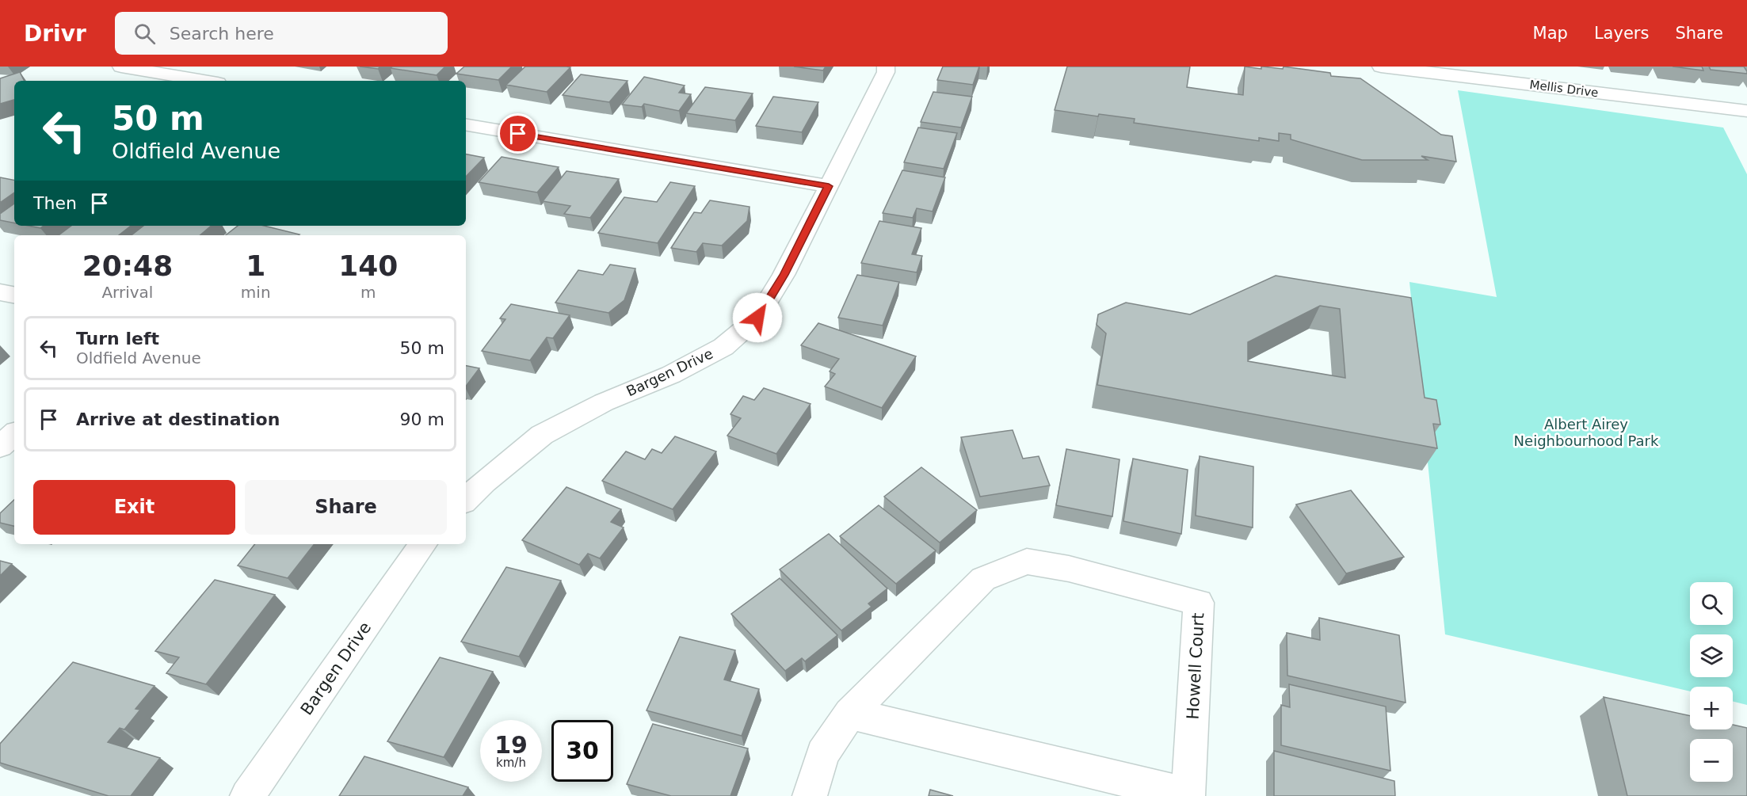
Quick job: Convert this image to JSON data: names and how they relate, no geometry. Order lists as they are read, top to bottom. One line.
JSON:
{"streets":{"street":["Mellis Drive","Bargen Drive","Howell Court"]},"parks":["Albert Airey Neighbourhood Park"],"page":{"header":"Drivr","search":"Search here","nav":["Map","Layers","Share"],"turn":["50 m","Oldfield Avenue"],"then":"Then","eta":["20:48","Arrival","1","min","140","m"],"list":[{"name":"Turn left","note":"Oldfield Avenue","value":"50 m"},{"name":"Arrive at destination","value":"90 m"}],"buttons":["Exit","Share"],"map_buttons":["+","−"],"speed":"19 km/h","limit":"30"}}
